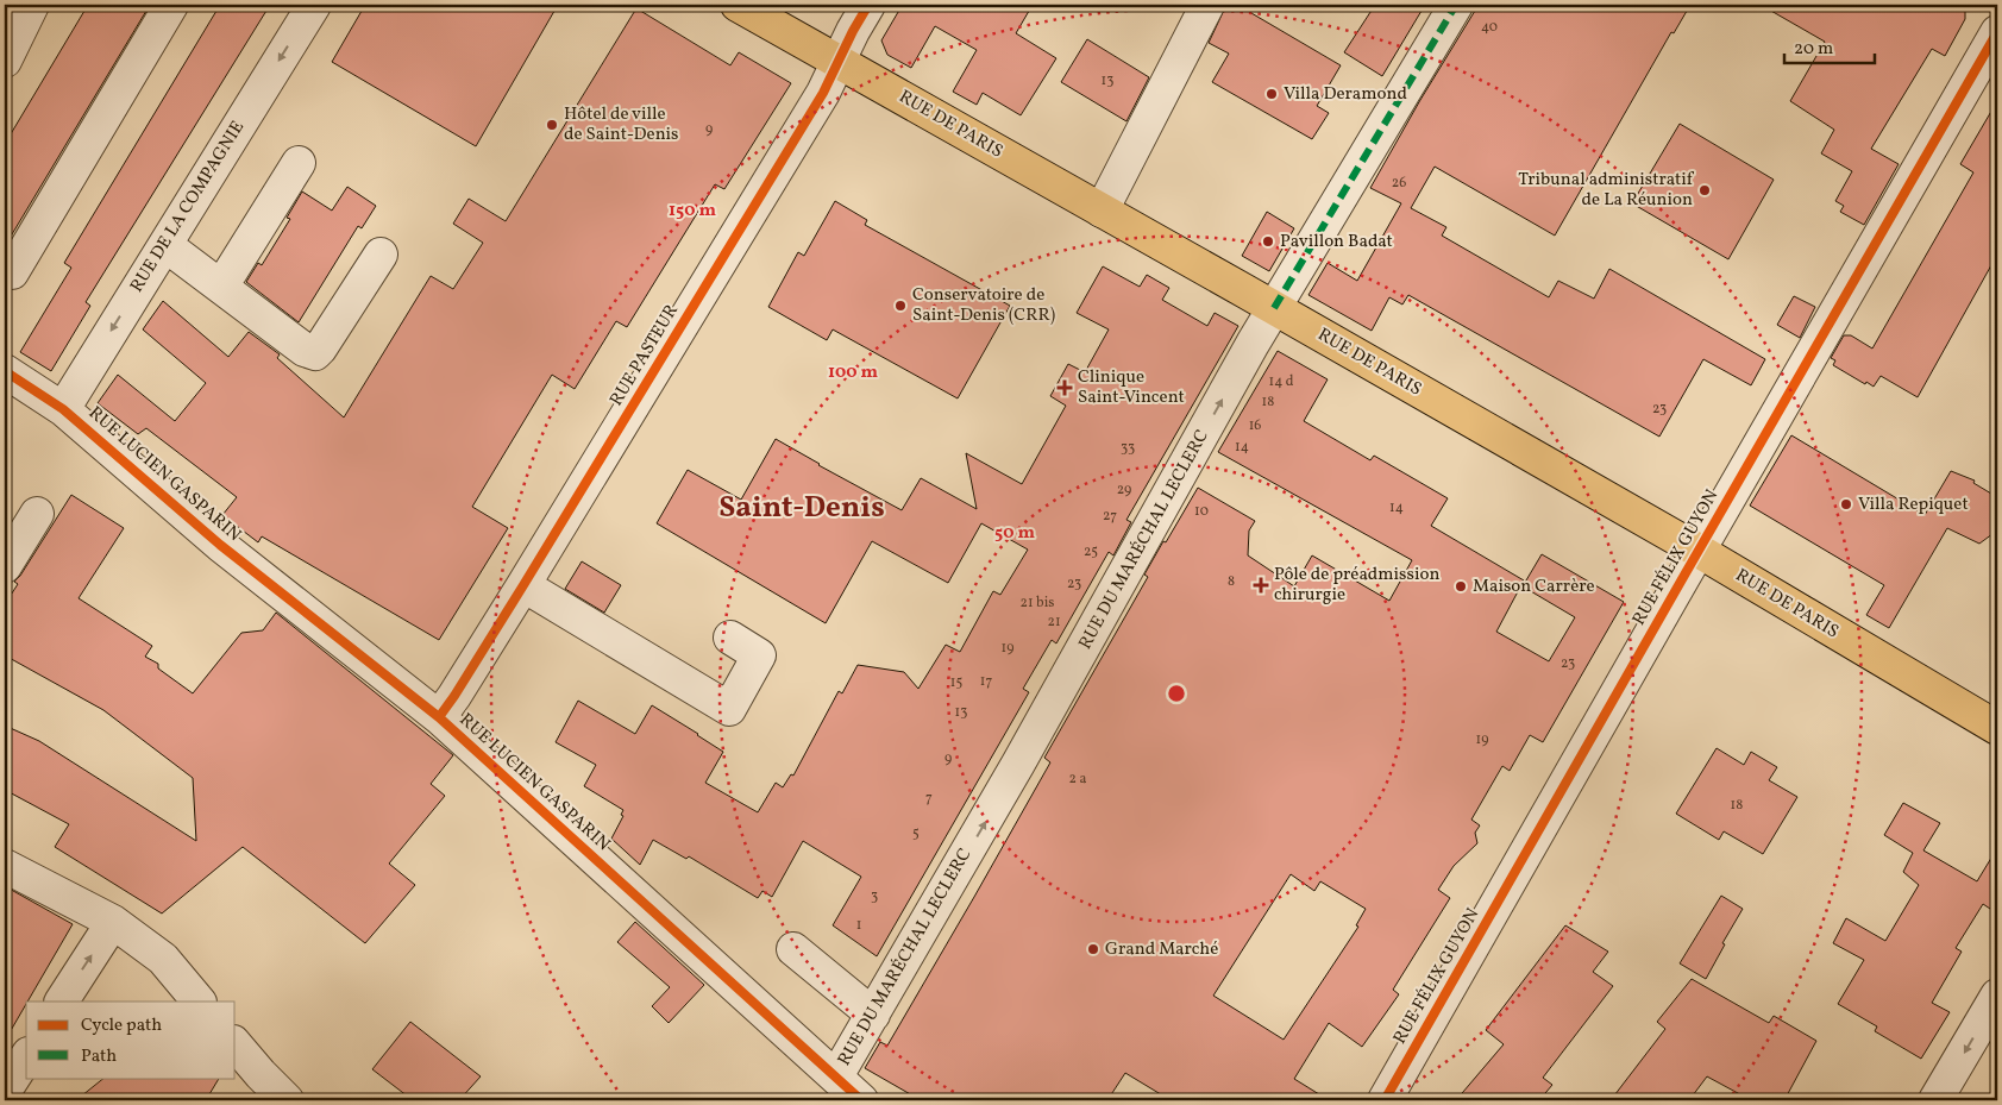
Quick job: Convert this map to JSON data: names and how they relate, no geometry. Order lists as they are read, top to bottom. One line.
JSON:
{"streets":{"main road":["RUE DE PARIS"],"street":["RUE DE LA COMPAGNIE","RUE PASTEUR","RUE LUCIEN GASPARIN","RUE DU MARÉCHAL LECLERC","RUE FÉLIX GUYON"]},"crossings":[["RUE DE PARIS","RUE PASTEUR"],["RUE DE PARIS","RUE DU MARÉCHAL LECLERC"],["RUE DE PARIS","RUE FÉLIX GUYON"],["RUE DE LA COMPAGNIE","RUE LUCIEN GASPARIN"],["RUE PASTEUR","RUE LUCIEN GASPARIN"],["RUE LUCIEN GASPARIN","RUE DU MARÉCHAL LECLERC"]],"one_way":["RUE DU MARÉCHAL LECLERC"],"districts":["Saint-Denis"],"places":{"other":["Villa Deramond","Hôtel de ville de Saint-Denis","Tribunal administratif de La Réunion","Pavillon Badat","Conservatoire de Saint-Denis (CRR)","Villa Repiquet","Maison Carrère","Grand Marché"],"health":["Clinique Saint-Vincent","Pôle de préadmission chirurgie"]},"house_numbers":["40","13","9","26","14 d","18","23","16","14","33","29","14","10","27","25","8","23","21 bis","21","19","23","17","15","13","19","9","2 a","7","18","5","3","1"],"legend":["Cycle path","Path"],"scale_bar":"20 m","rings":["150 m","100 m","50 m"]}
